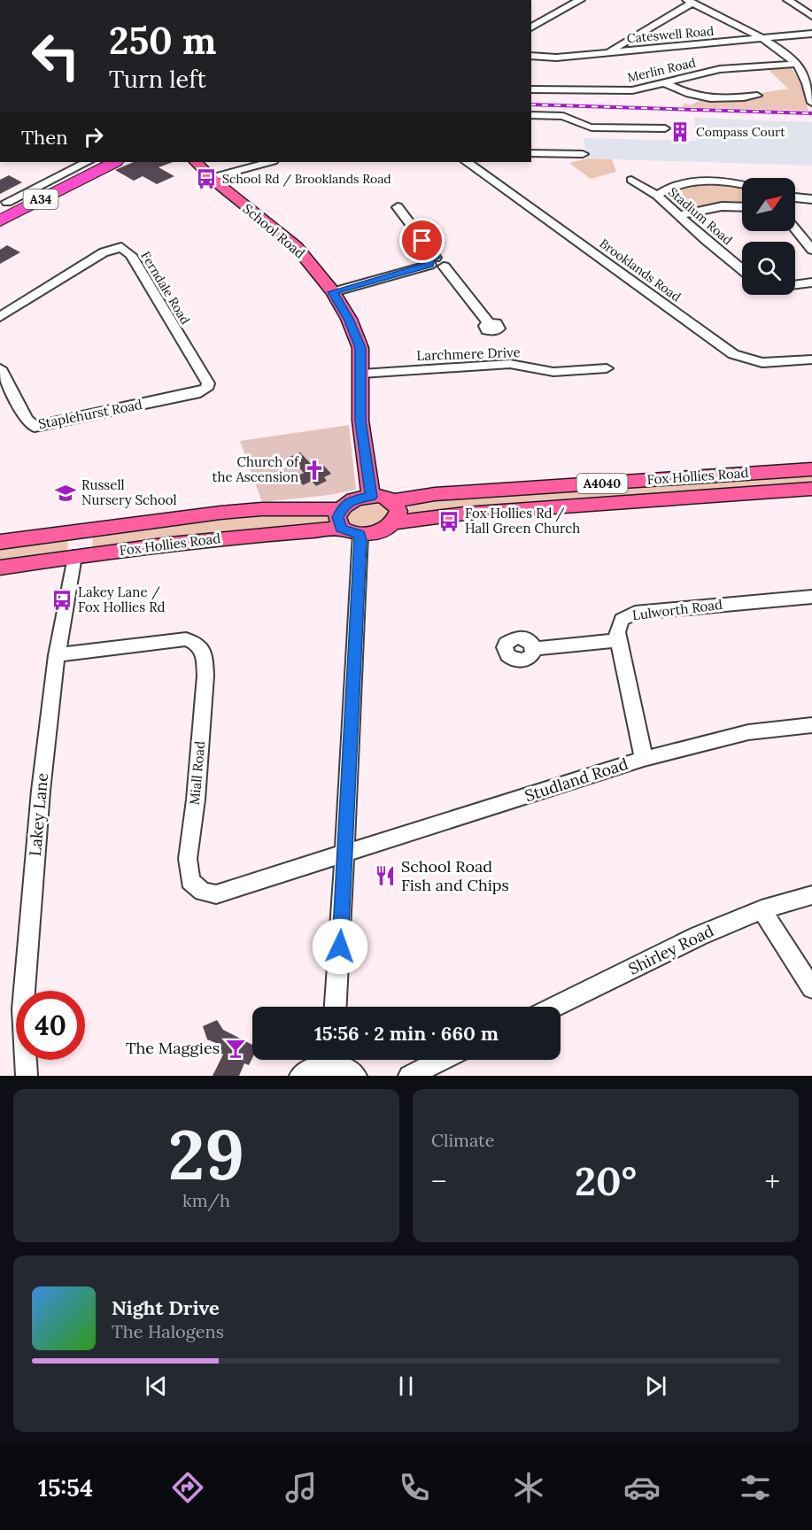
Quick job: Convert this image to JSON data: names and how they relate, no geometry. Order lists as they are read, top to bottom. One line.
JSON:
{"streets":{"highway":["A34"],"main road":["School Road","Fox Hollies Road","A4040"],"street":["Cateswell Road","Merlin Road","Stadium Road","Brooklands Road","Ferndale Road","Larchmere Drive","Staplehurst Road","Lulworth Road","Miall Road","Studland Road","Lakey Lane","Shirley Road"]},"crossings":[["School Road","Larchmere Drive"],["School Road","Fox Hollies Road"],["Ferndale Road","Staplehurst Road"],["Fox Hollies Road","Lakey Lane"],["Miall Road","Studland Road"],["Miall Road","Lakey Lane"]],"places":{"building":["Compass Court"],"bus stop":["School Rd / Brooklands Road","Fox Hollies Rd / Hall Green Church","Lakey Lane / Fox Hollies Rd"],"church":["Church of the Ascension"],"school or university":["Russell Nursery School"],"restaurant":["School Road Fish and Chips"],"bar":["The Maggies"]},"north":"top right","page":{"turn":["250 m","Turn left"],"then":"Then","limit":"40","trip":"15:56 · 2 min · 660 m","tile":[["29","km/h"],"Climate"],"heat":["−","20°","+"],"song":["Night Drive","The Halogens"],"tabs":"15:54"}}
